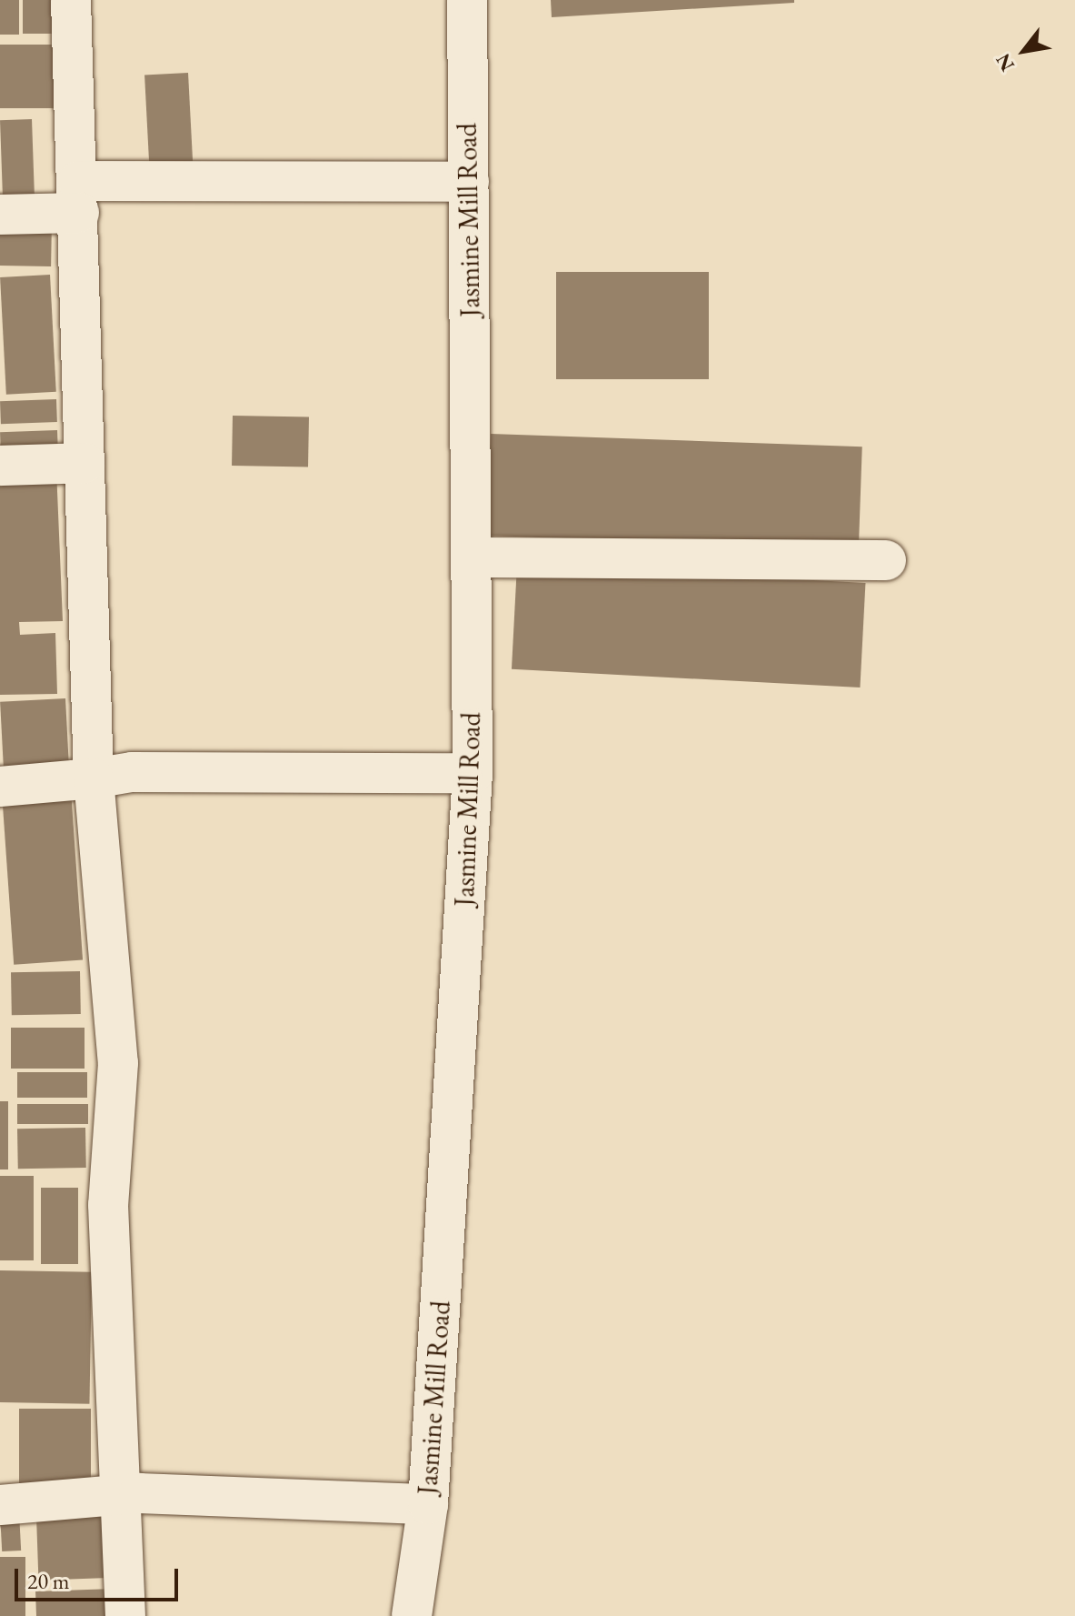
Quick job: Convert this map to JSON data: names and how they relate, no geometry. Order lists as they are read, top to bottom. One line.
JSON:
{"streets":{"street":["Jasmine Mill Road"]},"scale_bar":"20 m","north":"bottom left"}
